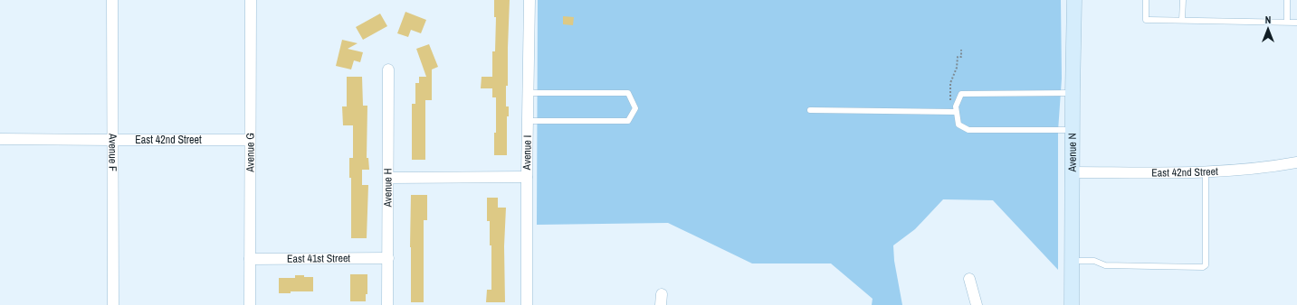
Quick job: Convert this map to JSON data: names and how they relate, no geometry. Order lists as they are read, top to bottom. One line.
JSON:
{"streets":{"main road":["Avenue N"],"street":["East 42nd Street","Avenue F","Avenue G","Avenue I","Avenue H","East 41st Street"]},"crossings":[["East 42nd Street","Avenue F"],["East 42nd Street","Avenue G"],["East 42nd Street","Avenue N"],["Avenue G","East 41st Street"],["Avenue H","East 41st Street"]],"north":"top"}
